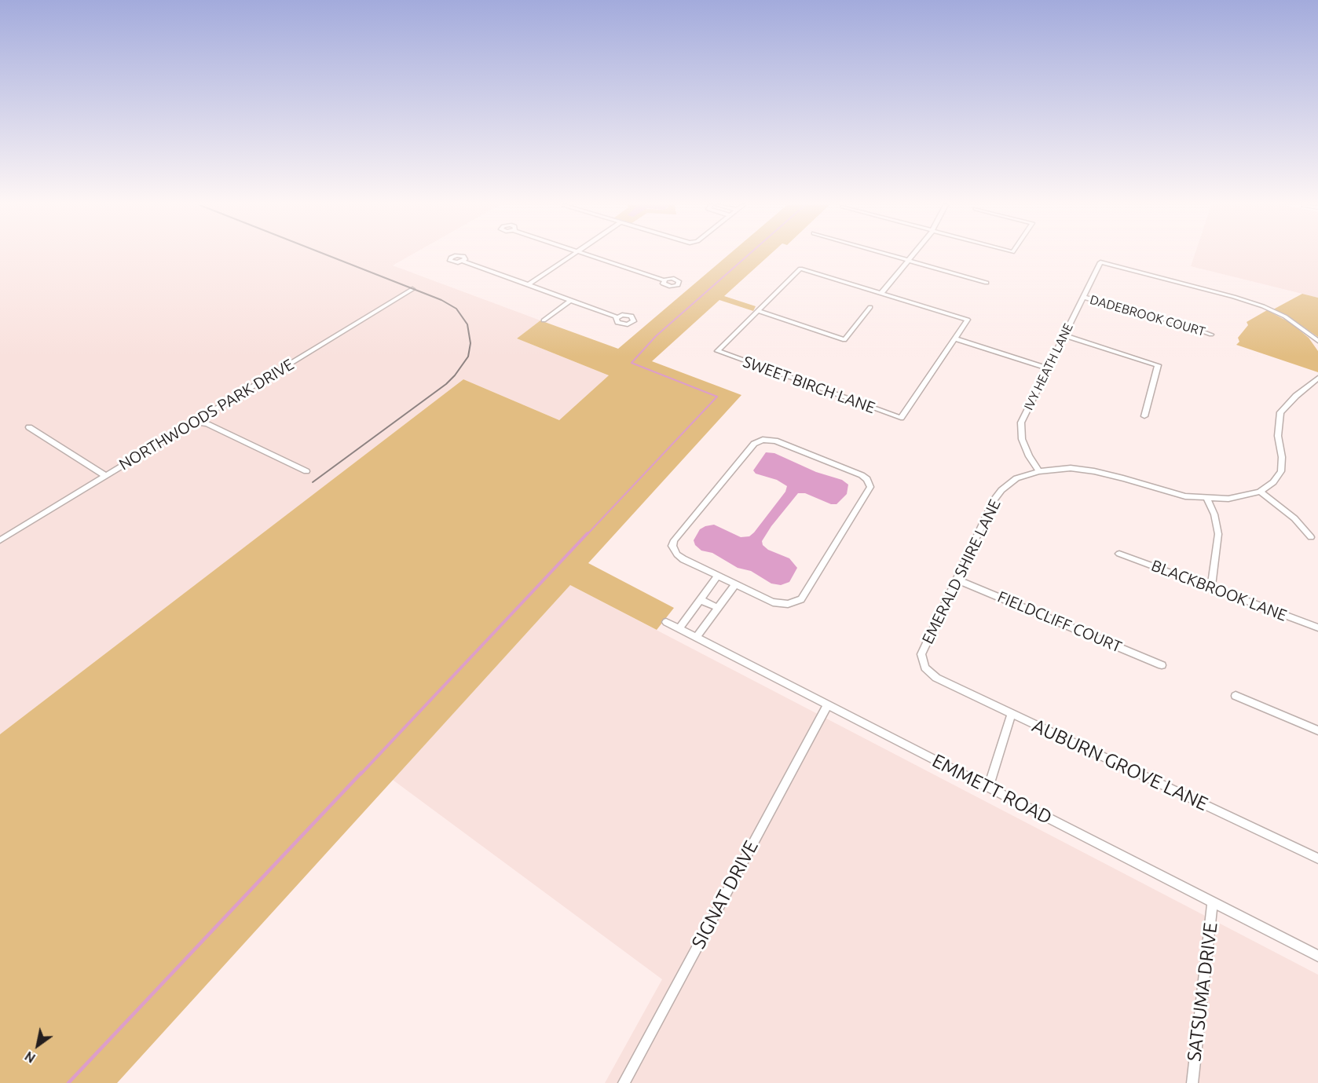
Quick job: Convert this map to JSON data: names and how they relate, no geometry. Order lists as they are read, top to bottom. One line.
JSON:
{"streets":{"street":["DADEBROOK COURT","IVY HEATH LANE","SWEET BIRCH LANE","NORTHWOODS PARK DRIVE","EMERALD SHIRE LANE","BLACKBROOK LANE","FIELDCLIFF COURT","AUBURN GROVE LANE","EMMETT ROAD","SIGNAT DRIVE","SATSUMA DRIVE"]},"crossings":[["DADEBROOK COURT","IVY HEATH LANE"],["IVY HEATH LANE","EMERALD SHIRE LANE"],["EMERALD SHIRE LANE","FIELDCLIFF COURT"],["EMERALD SHIRE LANE","AUBURN GROVE LANE"],["EMMETT ROAD","SIGNAT DRIVE"],["EMMETT ROAD","SATSUMA DRIVE"]],"north":"bottom left"}
